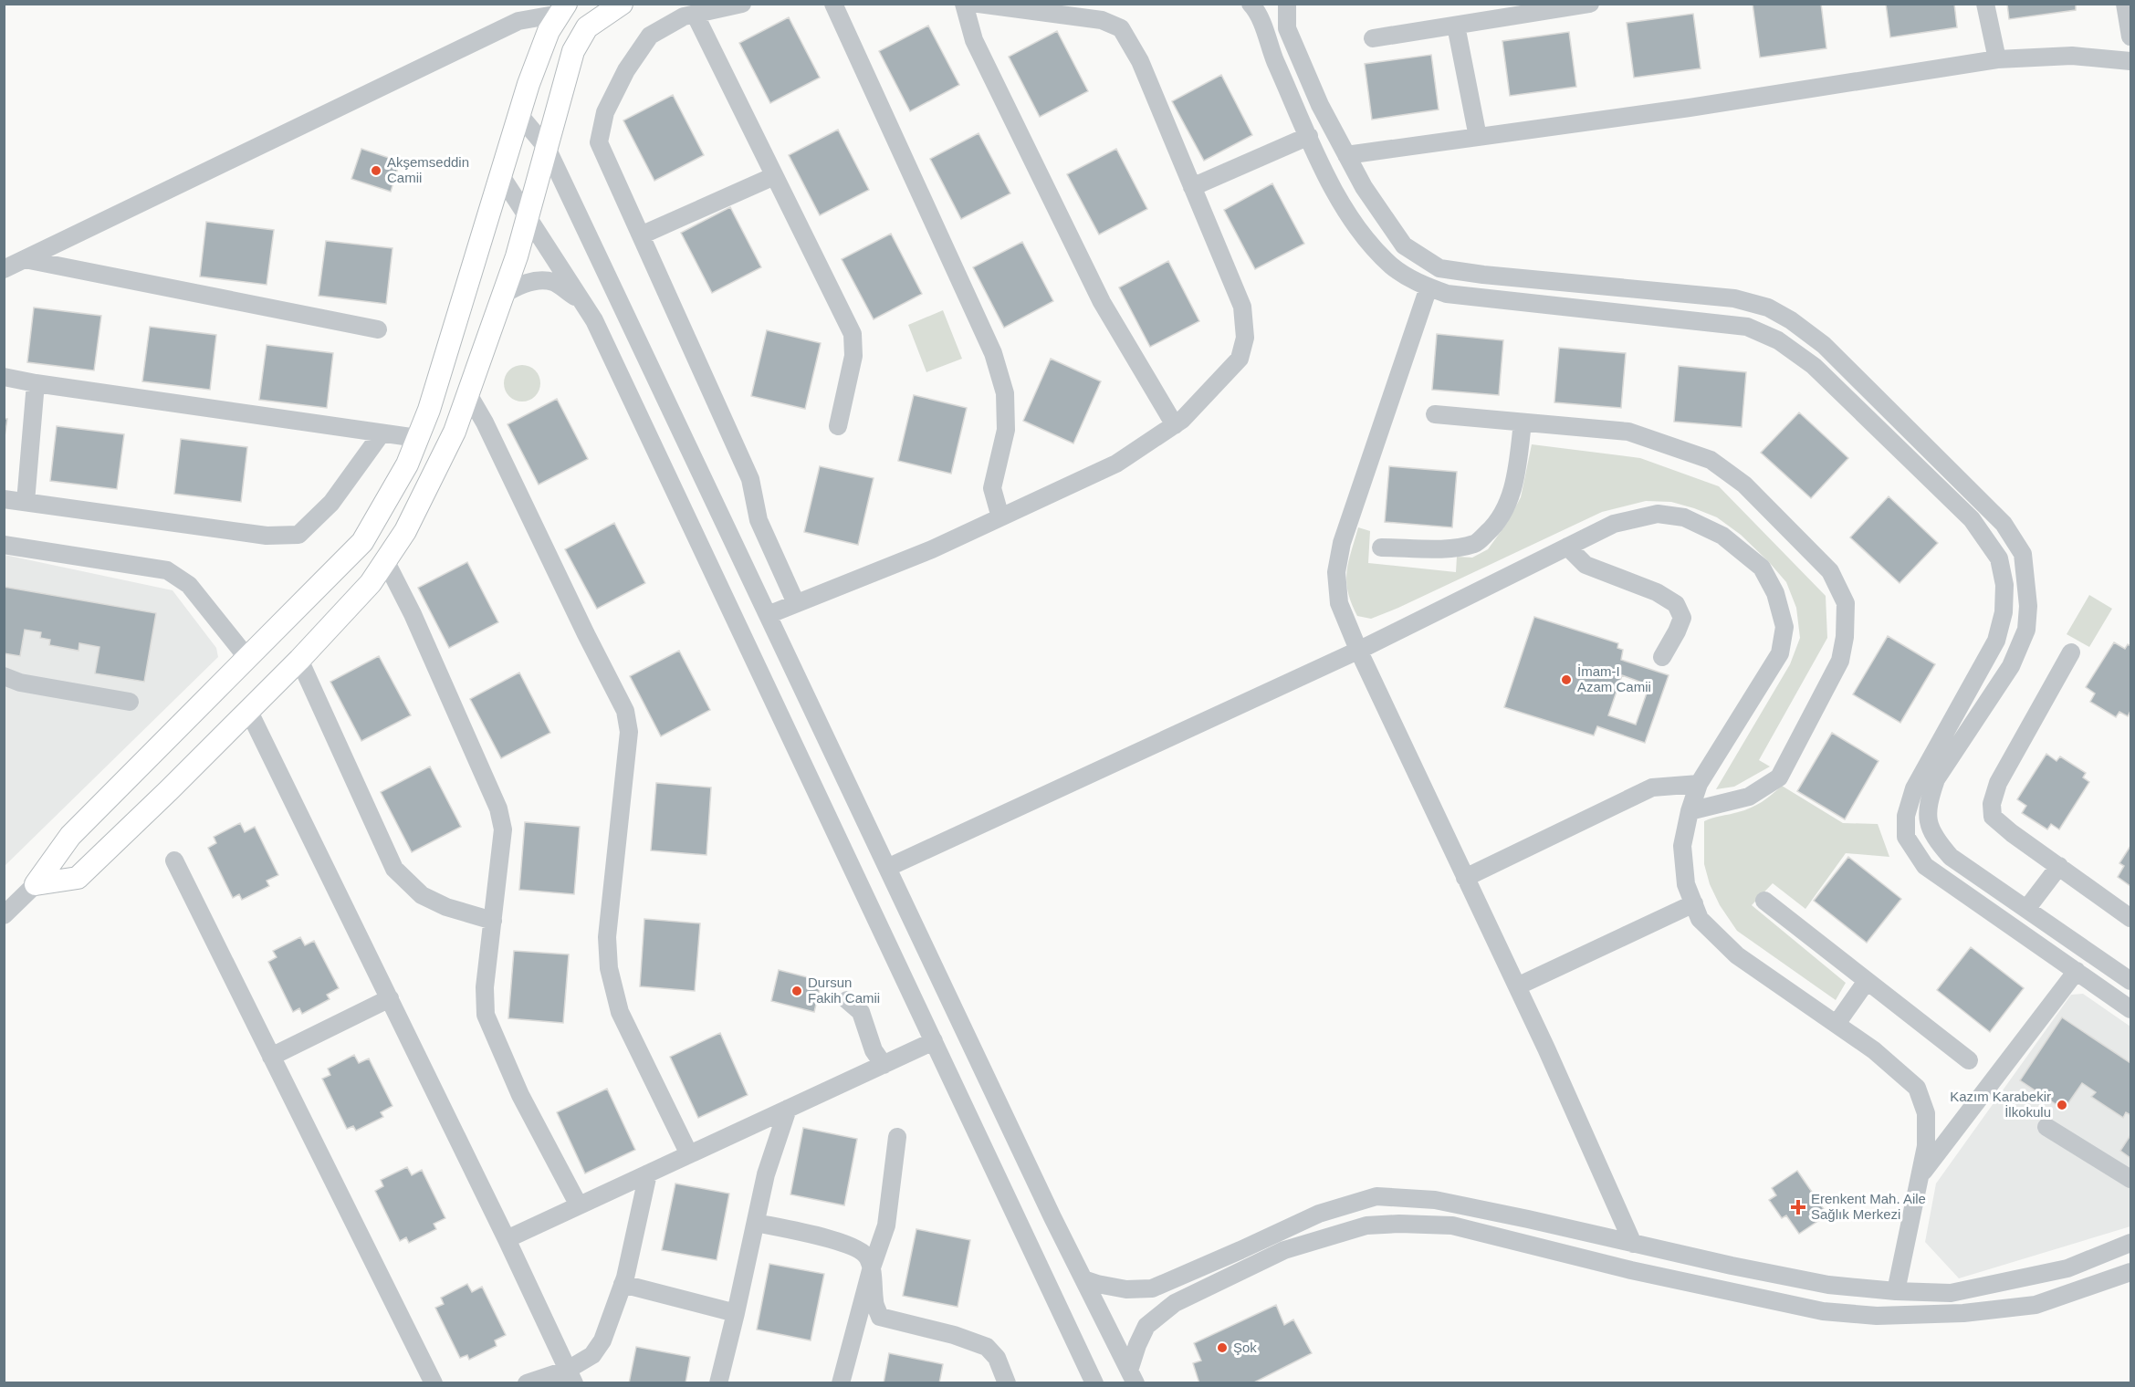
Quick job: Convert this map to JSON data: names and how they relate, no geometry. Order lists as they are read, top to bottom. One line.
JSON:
{"places":{"other":["Akşemseddin Camii","İmam-I Azam Camii","Dursun Fakih Camii","Kazım Karabekir İlkokulu","Şok"],"health":["Erenkent Mah. Aile Sağlık Merkezi"]}}
